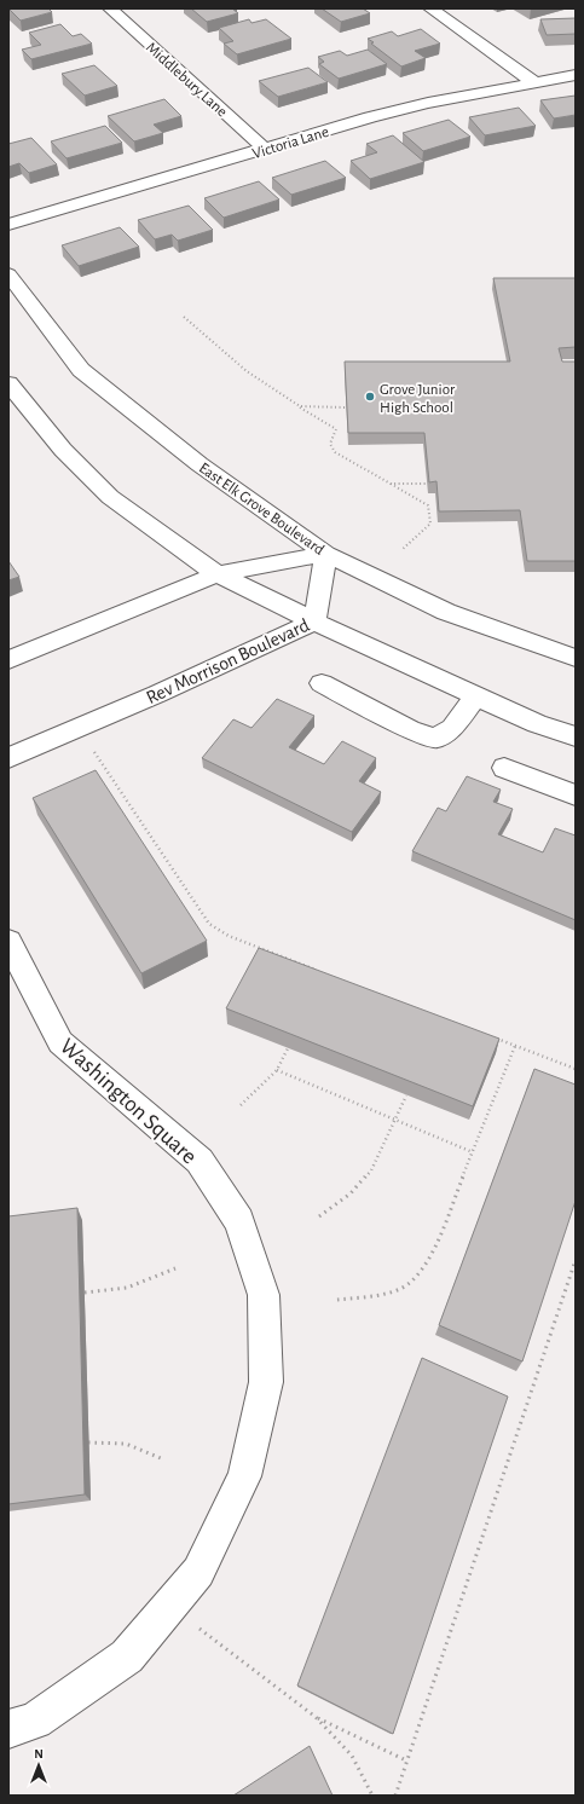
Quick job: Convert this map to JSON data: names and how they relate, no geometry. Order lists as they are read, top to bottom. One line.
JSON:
{"streets":{"street":["Middlebury Lane","Victoria Lane","East Elk Grove Boulevard","Rev Morrison Boulevard","Washington Square"]},"crossings":[["Middlebury Lane","Victoria Lane"],["East Elk Grove Boulevard","Rev Morrison Boulevard"]],"places":["Grove Junior High School"],"north":"top"}
